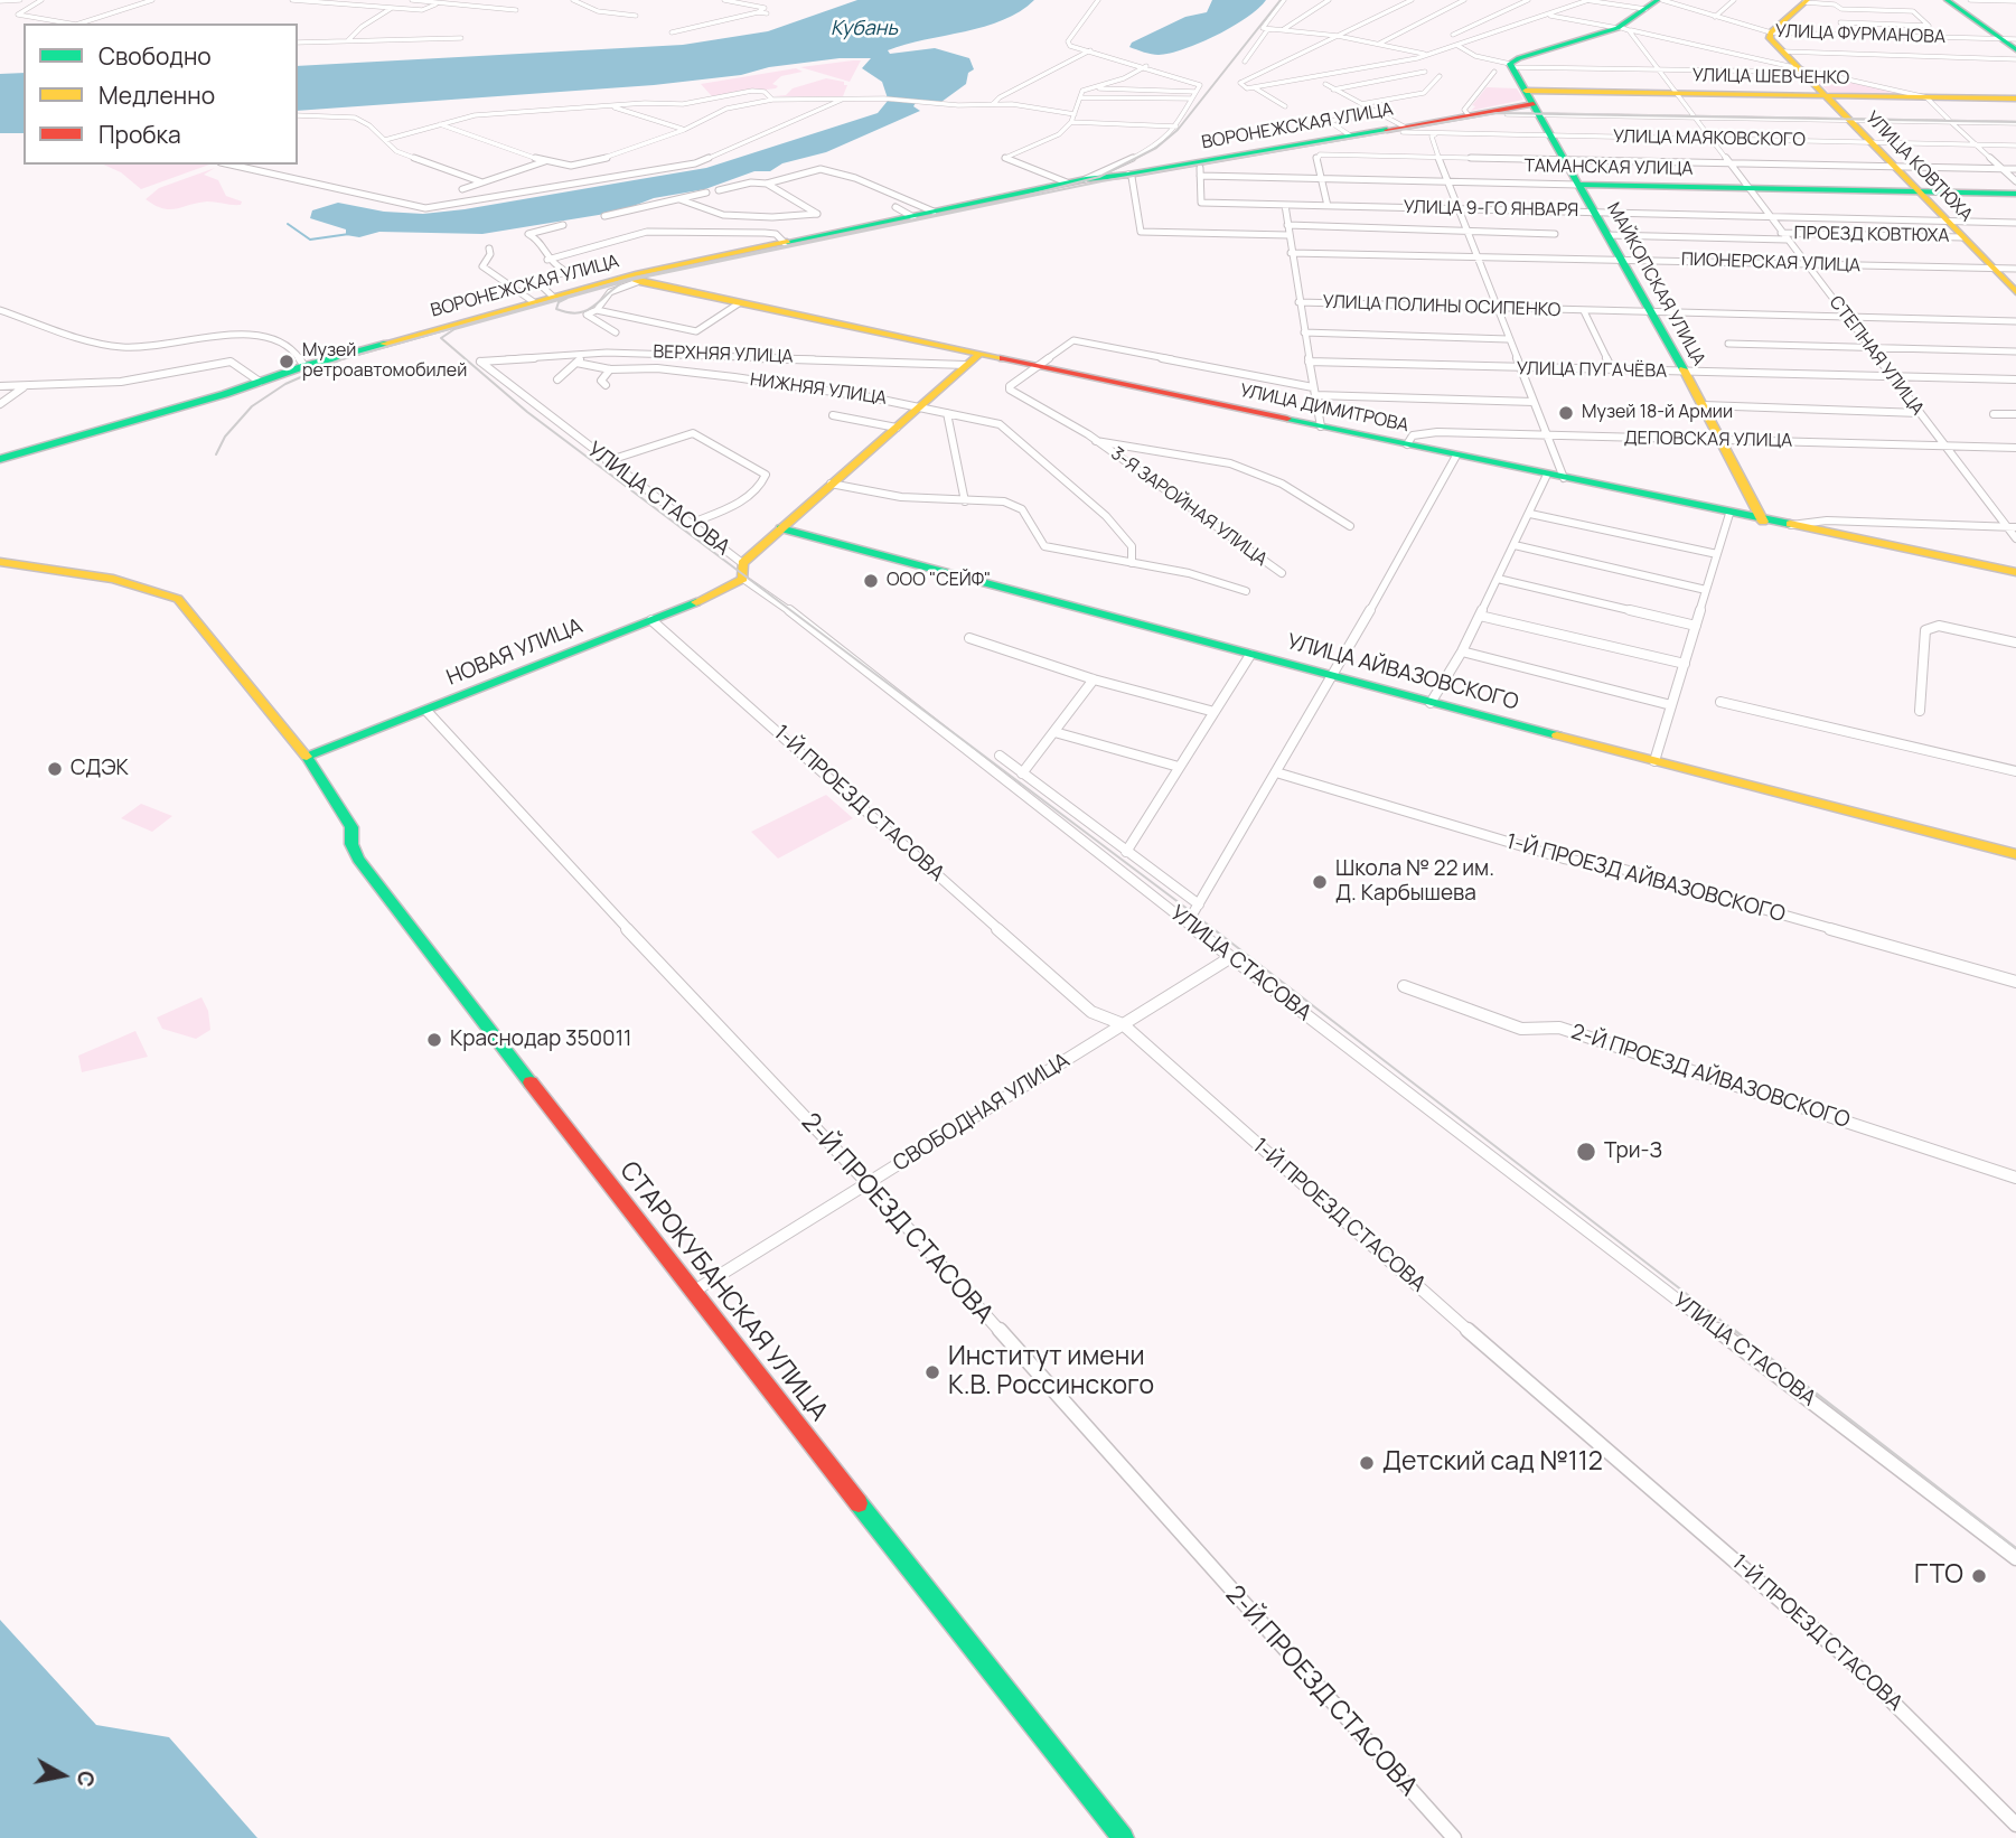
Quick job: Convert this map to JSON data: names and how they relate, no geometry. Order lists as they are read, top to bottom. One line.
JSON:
{"streets":{"street":["УЛИЦА ФУРМАНОВА","УЛИЦА ШЕВЧЕНКО","ВОРОНЕЖСКАЯ УЛИЦА","УЛИЦА МАЯКОВСКОГО","УЛИЦА КОВТЮХА","ТАМАНСКАЯ УЛИЦА","УЛИЦА 9-ГО ЯНВАРЯ","ПРОЕЗД КОВТЮХА","ПИОНЕРСКАЯ УЛИЦА","МАЙКОПСКАЯ УЛИЦА","УЛИЦА ПОЛИНЫ ОСИПЕНКО","ВЕРХНЯЯ УЛИЦА","СТЕПНАЯ УЛИЦА","УЛИЦА ПУГАЧЁВА","НИЖНЯЯ УЛИЦА","УЛИЦА ДИМИТРОВА","ДЕПОВСКАЯ УЛИЦА","УЛИЦА СТАСОВА","3-Я ЗАРОЙНАЯ УЛИЦА","НОВАЯ УЛИЦА","УЛИЦА АЙВАЗОВСКОГО","1-Й ПРОЕЗД СТАСОВА","1-Й ПРОЕЗД АЙВАЗОВСКОГО","2-Й ПРОЕЗД АЙВАЗОВСКОГО","СВОБОДНАЯ УЛИЦА","2-Й ПРОЕЗД СТАСОВА","СТАРОКУБАНСКАЯ УЛИЦА"]},"crossings":[["УЛИЦА ФУРМАНОВА","УЛИЦА КОВТЮХА"],["УЛИЦА ШЕВЧЕНКО","ВОРОНЕЖСКАЯ УЛИЦА"],["УЛИЦА ШЕВЧЕНКО","УЛИЦА КОВТЮХА"],["УЛИЦА ШЕВЧЕНКО","МАЙКОПСКАЯ УЛИЦА"],["УЛИЦА ШЕВЧЕНКО","СТЕПНАЯ УЛИЦА"],["ВОРОНЕЖСКАЯ УЛИЦА","УЛИЦА МАЯКОВСКОГО"],["ВОРОНЕЖСКАЯ УЛИЦА","МАЙКОПСКАЯ УЛИЦА"],["ВОРОНЕЖСКАЯ УЛИЦА","УЛИЦА ДИМИТРОВА"],["УЛИЦА МАЯКОВСКОГО","УЛИЦА КОВТЮХА"],["УЛИЦА МАЯКОВСКОГО","МАЙКОПСКАЯ УЛИЦА"],["УЛИЦА МАЯКОВСКОГО","СТЕПНАЯ УЛИЦА"],["УЛИЦА КОВТЮХА","ТАМАНСКАЯ УЛИЦА"],["УЛИЦА КОВТЮХА","УЛИЦА 9-ГО ЯНВАРЯ"],["УЛИЦА КОВТЮХА","ПРОЕЗД КОВТЮХА"],["УЛИЦА КОВТЮХА","ПИОНЕРСКАЯ УЛИЦА"],["ТАМАНСКАЯ УЛИЦА","УЛИЦА 9-ГО ЯНВАРЯ"],["ТАМАНСКАЯ УЛИЦА","МАЙКОПСКАЯ УЛИЦА"],["ТАМАНСКАЯ УЛИЦА","СТЕПНАЯ УЛИЦА"],["УЛИЦА 9-ГО ЯНВАРЯ","МАЙКОПСКАЯ УЛИЦА"],["УЛИЦА 9-ГО ЯНВАРЯ","СТЕПНАЯ УЛИЦА"],["ПРОЕЗД КОВТЮХА","СТЕПНАЯ УЛИЦА"],["ПИОНЕРСКАЯ УЛИЦА","МАЙКОПСКАЯ УЛИЦА"],["ПИОНЕРСКАЯ УЛИЦА","СТЕПНАЯ УЛИЦА"],["МАЙКОПСКАЯ УЛИЦА","УЛИЦА ПОЛИНЫ ОСИПЕНКО"],["МАЙКОПСКАЯ УЛИЦА","УЛИЦА ПУГАЧЁВА"],["МАЙКОПСКАЯ УЛИЦА","УЛИЦА ДИМИТРОВА"],["МАЙКОПСКАЯ УЛИЦА","ДЕПОВСКАЯ УЛИЦА"],["УЛИЦА ПОЛИНЫ ОСИПЕНКО","СТЕПНАЯ УЛИЦА"],["УЛИЦА ПОЛИНЫ ОСИПЕНКО","УЛИЦА ПУГАЧЁВА"],["ВЕРХНЯЯ УЛИЦА","УЛИЦА СТАСОВА"],["СТЕПНАЯ УЛИЦА","УЛИЦА ПУГАЧЁВА"],["СТЕПНАЯ УЛИЦА","ДЕПОВСКАЯ УЛИЦА"],["УЛИЦА ДИМИТРОВА","ДЕПОВСКАЯ УЛИЦА"],["УЛИЦА ДИМИТРОВА","3-Я ЗАРОЙНАЯ УЛИЦА"],["УЛИЦА СТАСОВА","НОВАЯ УЛИЦА"],["УЛИЦА СТАСОВА","СВОБОДНАЯ УЛИЦА"],["НОВАЯ УЛИЦА","1-Й ПРОЕЗД СТАСОВА"],["НОВАЯ УЛИЦА","2-Й ПРОЕЗД СТАСОВА"],["НОВАЯ УЛИЦА","СТАРОКУБАНСКАЯ УЛИЦА"],["1-Й ПРОЕЗД СТАСОВА","СВОБОДНАЯ УЛИЦА"],["СВОБОДНАЯ УЛИЦА","2-Й ПРОЕЗД СТАСОВА"],["СВОБОДНАЯ УЛИЦА","СТАРОКУБАНСКАЯ УЛИЦА"]],"water":["Кубань"],"places":["Музей ретроавтомобилей","Музей 18-й Армии","ООО \"СЕЙФ\"","СДЭК","Школа № 22 им. Д. Карбышева","Краснодар 350011","Три-З","Институт имени К.В. Россинского","Детский сад №112","ГТО"],"legend":["Свободно","Медленно","Пробка"],"north":"right"}
